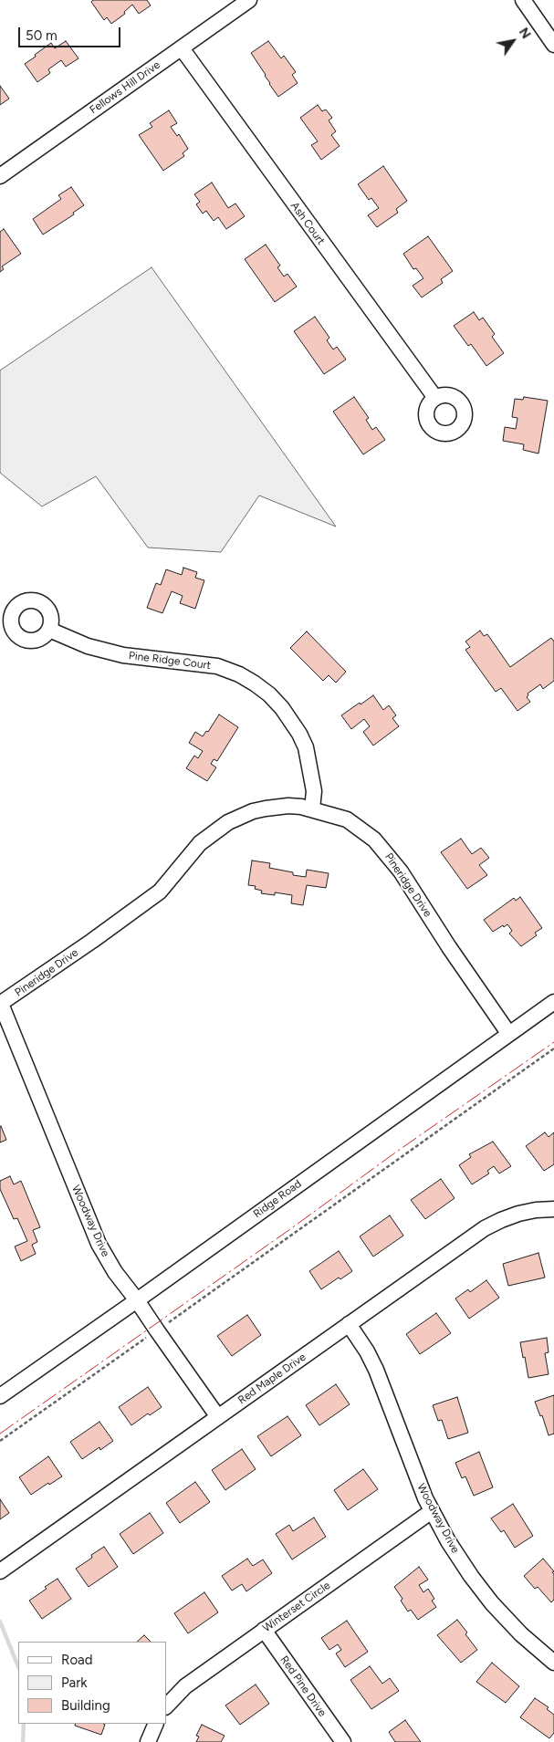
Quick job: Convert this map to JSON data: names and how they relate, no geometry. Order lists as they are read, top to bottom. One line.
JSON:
{"streets":{"street":["Fellows Hill Drive","Ash Court","Pine Ridge Court","Pineridge Drive","Ridge Road","Woodway Drive","Red Maple Drive","Winterset Circle","Red Pine Drive"]},"crossings":[["Fellows Hill Drive","Ash Court"],["Pine Ridge Court","Pineridge Drive"],["Pineridge Drive","Ridge Road"],["Pineridge Drive","Woodway Drive"],["Ridge Road","Woodway Drive"],["Woodway Drive","Red Maple Drive"],["Woodway Drive","Winterset Circle"],["Winterset Circle","Red Pine Drive"]],"legend":["Road","Park","Building"],"scale_bar":"50 m","north":"top right"}
